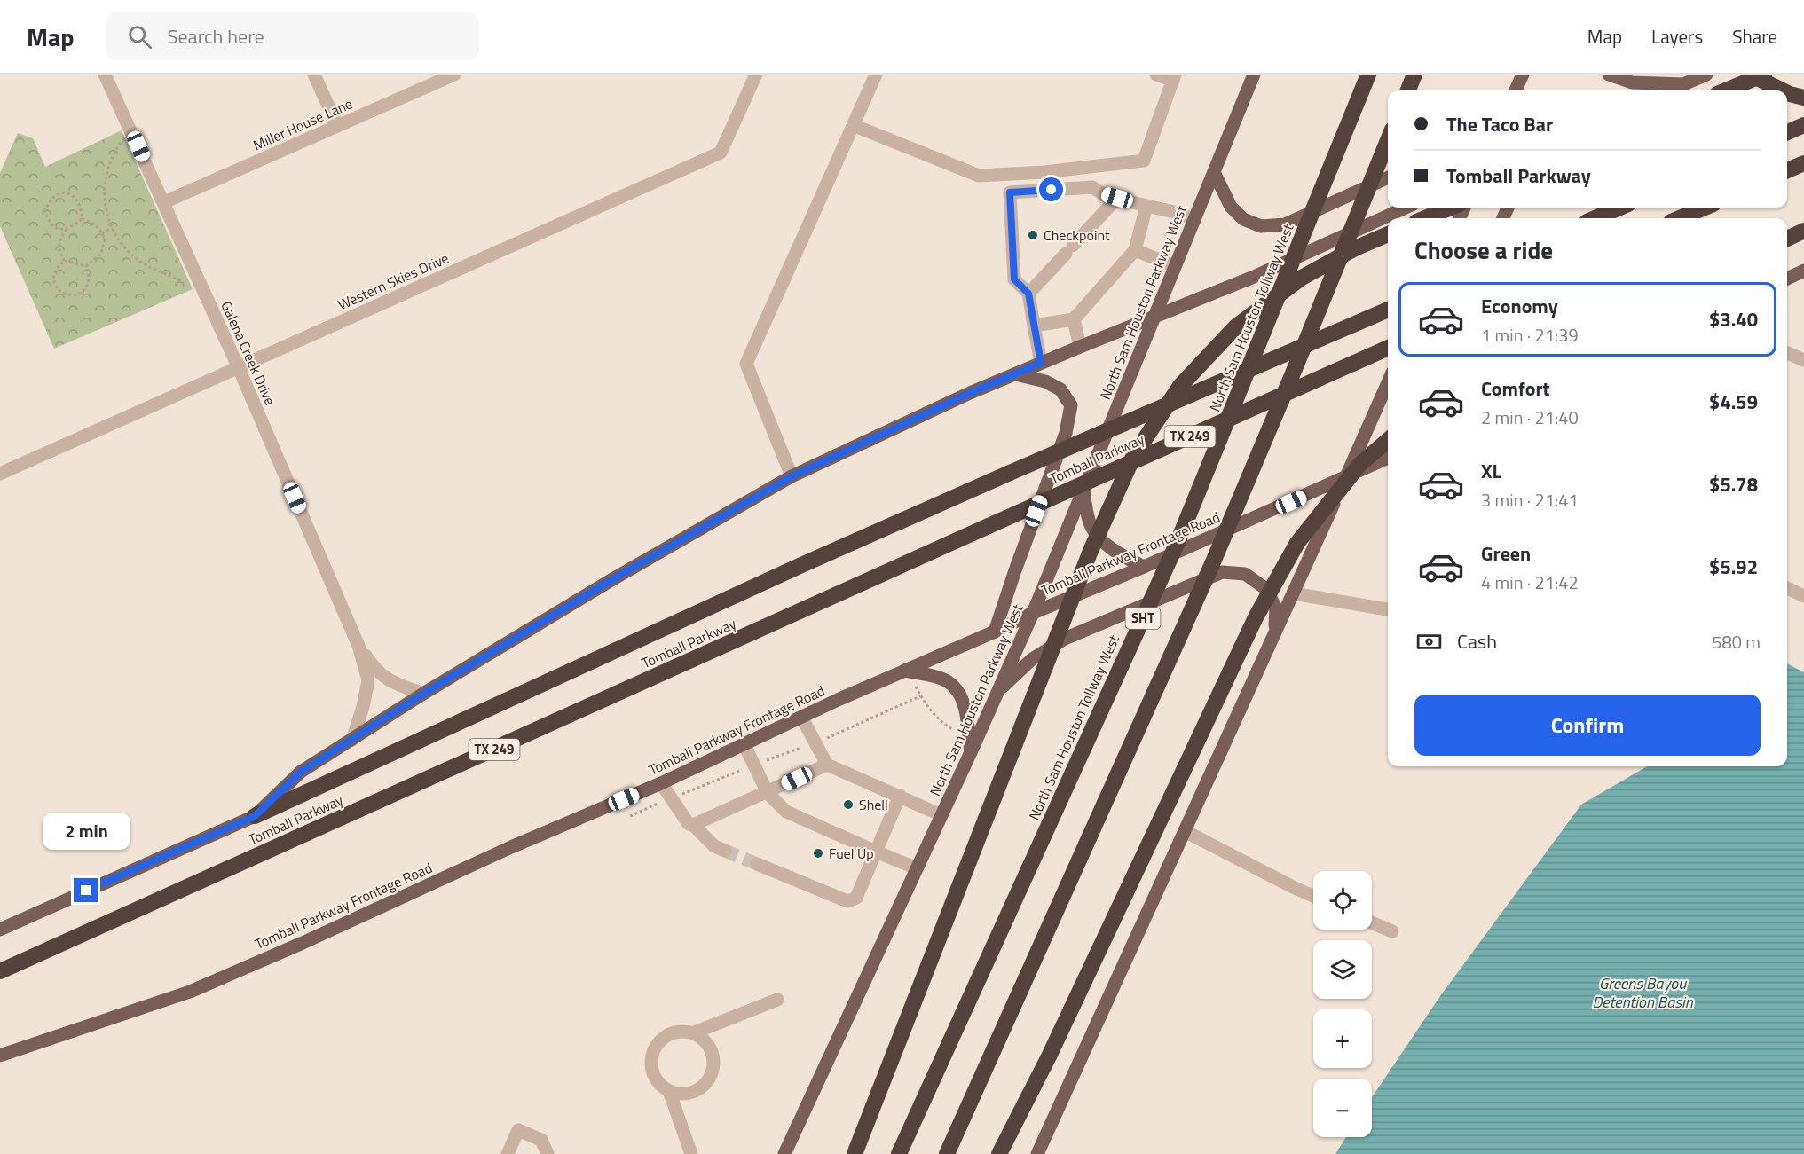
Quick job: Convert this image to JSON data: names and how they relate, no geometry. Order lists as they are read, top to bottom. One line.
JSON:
{"streets":{"highway":["North Sam Houston Tollway West","TX 249","Tomball Parkway","SHT"],"main road":["North Sam Houston Parkway West","Tomball Parkway Frontage Road"],"street":["Miller House Lane","Western Skies Drive","Galena Creek Drive"]},"crossings":[["Miller House Lane","Galena Creek Drive"],["Western Skies Drive","Galena Creek Drive"],["North Sam Houston Parkway West","Tomball Parkway Frontage Road"]],"water":["Greens Bayou Detention Basin"],"places":["Checkpoint","Shell","Fuel Up"],"page":{"header":"Map","search":"Search here","nav":["Map","Layers","Share"],"banner":["The Taco Bar","Tomball Parkway"],"heading":"Choose a ride","list":[{"name":"Economy","note":"1 min · 21:39","value":"$3.40"},{"name":"Comfort","note":"2 min · 21:40","value":"$4.59"},{"name":"XL","note":"3 min · 21:41","value":"$5.78"},{"name":"Green","note":"4 min · 21:42","value":"$5.92"}],"pay":["Cash","580 m"],"buttons":"Confirm","bubble":"2 min","map_buttons":["+","−"]}}
